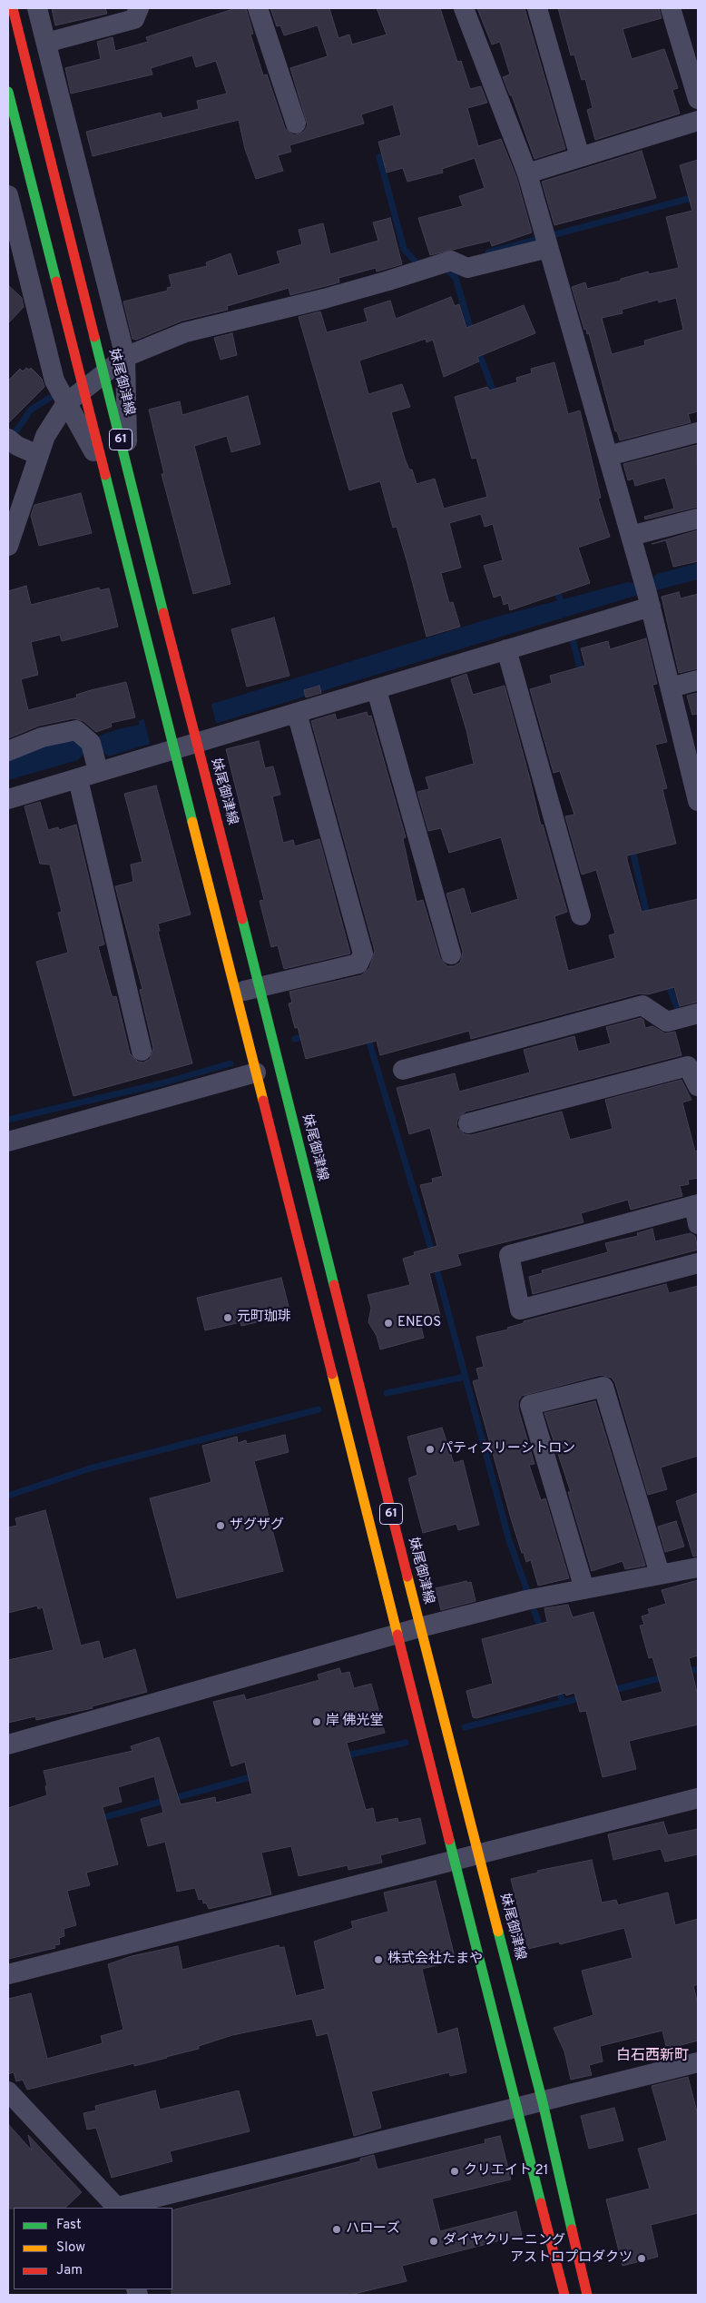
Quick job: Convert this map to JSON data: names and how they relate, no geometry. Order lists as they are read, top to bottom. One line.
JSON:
{"streets":{"main road":["妹尾御津線","61"]},"districts":["白石西新町"],"places":["元町珈琲","ENEOS","パティスリーシトロン","ザグザグ","岸 佛光堂","株式会社たまや","クリエイト 21","ハローズ","ダイヤクリーニング","アストロプロダクツ"],"legend":["Fast","Slow","Jam"]}
